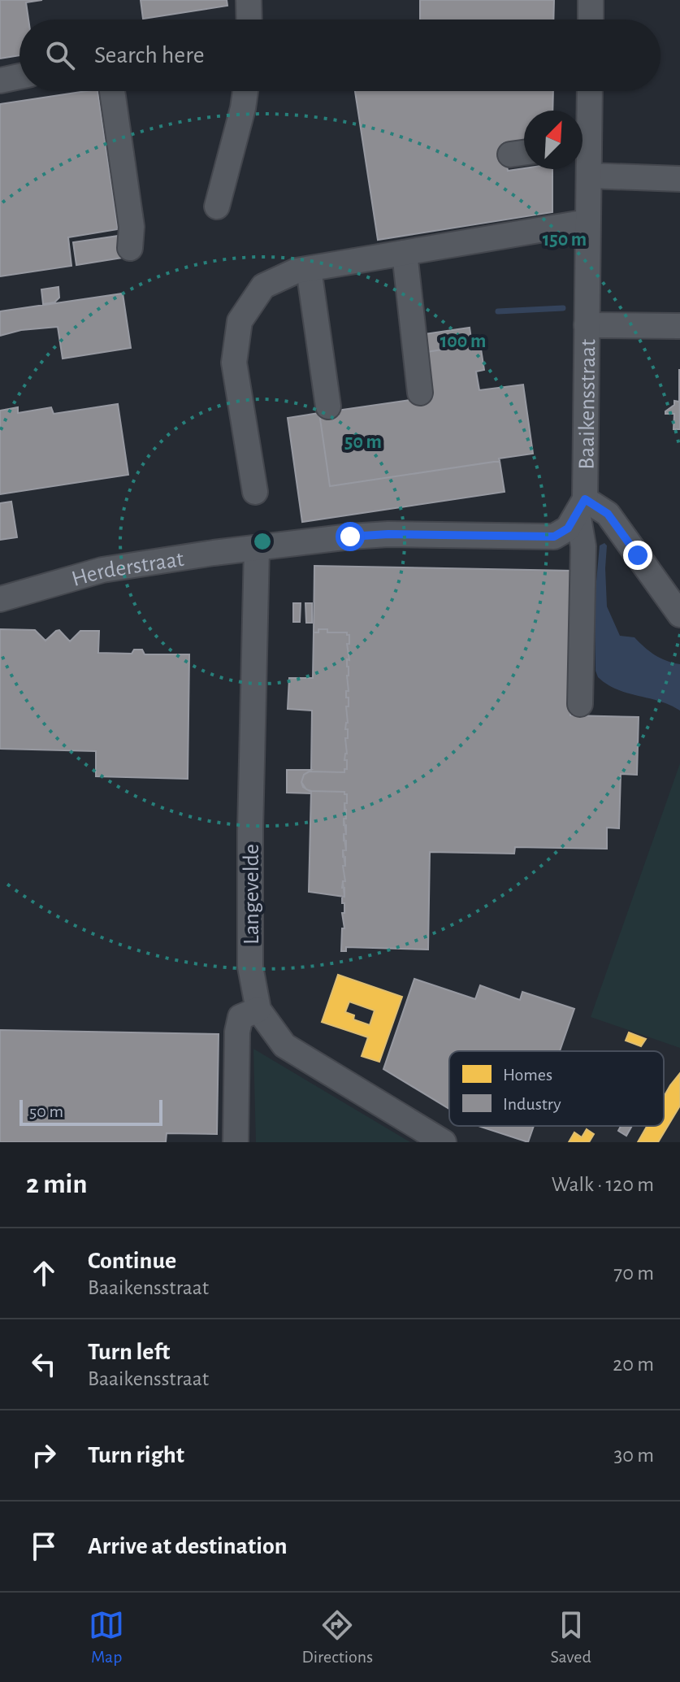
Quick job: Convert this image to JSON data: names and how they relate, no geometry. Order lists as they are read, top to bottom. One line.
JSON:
{"streets":{"street":["Baaikensstraat","Herderstraat","Langevelde"]},"crossings":[["Herderstraat","Langevelde"]],"legend":["Homes","Industry"],"scale_bar":"50 m","north":"top right","page":{"search":"Search here","scale":"50 m","heading":["2 min","Walk · 120 m"],"list":[["Continue","Baaikensstraat","70 m"],["Turn left","Baaikensstraat","20 m"],["Turn right","30 m"],"Arrive at destination"],"nav":["Map","Directions","Saved"]},"rings":["150 m","100 m","50 m"]}
